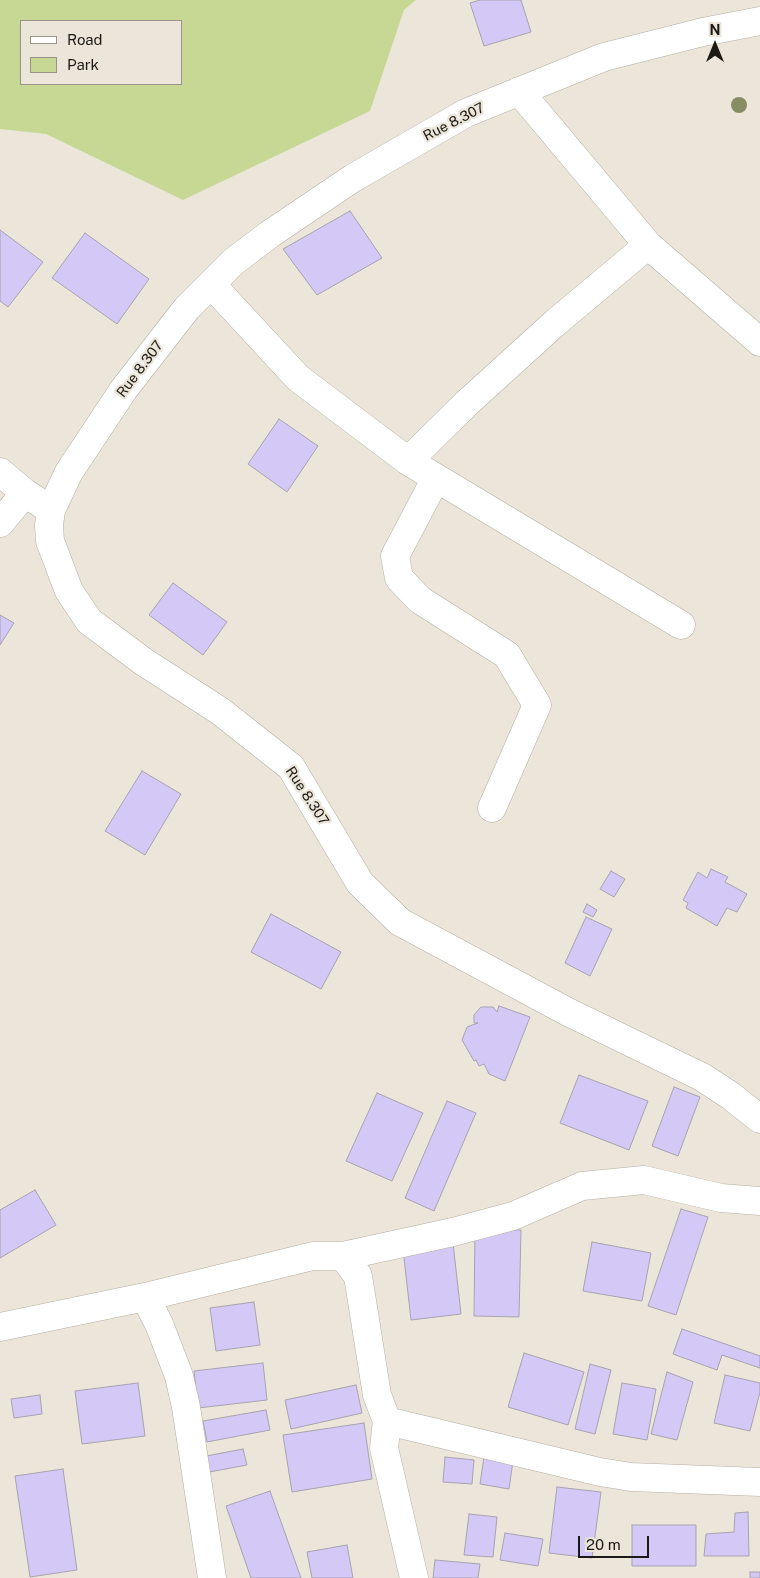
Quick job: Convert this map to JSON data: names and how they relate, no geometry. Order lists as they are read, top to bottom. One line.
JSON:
{"streets":{"street":["Rue 8.307"]},"legend":["Road","Park"],"scale_bar":"20 m","north":"top"}
